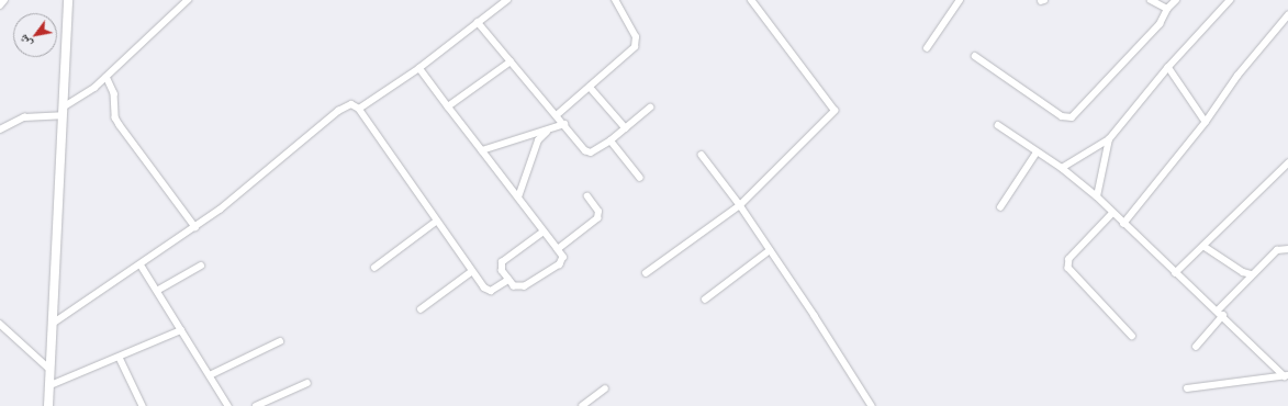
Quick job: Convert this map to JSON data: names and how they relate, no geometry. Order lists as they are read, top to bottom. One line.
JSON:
{"north":"bottom left"}
